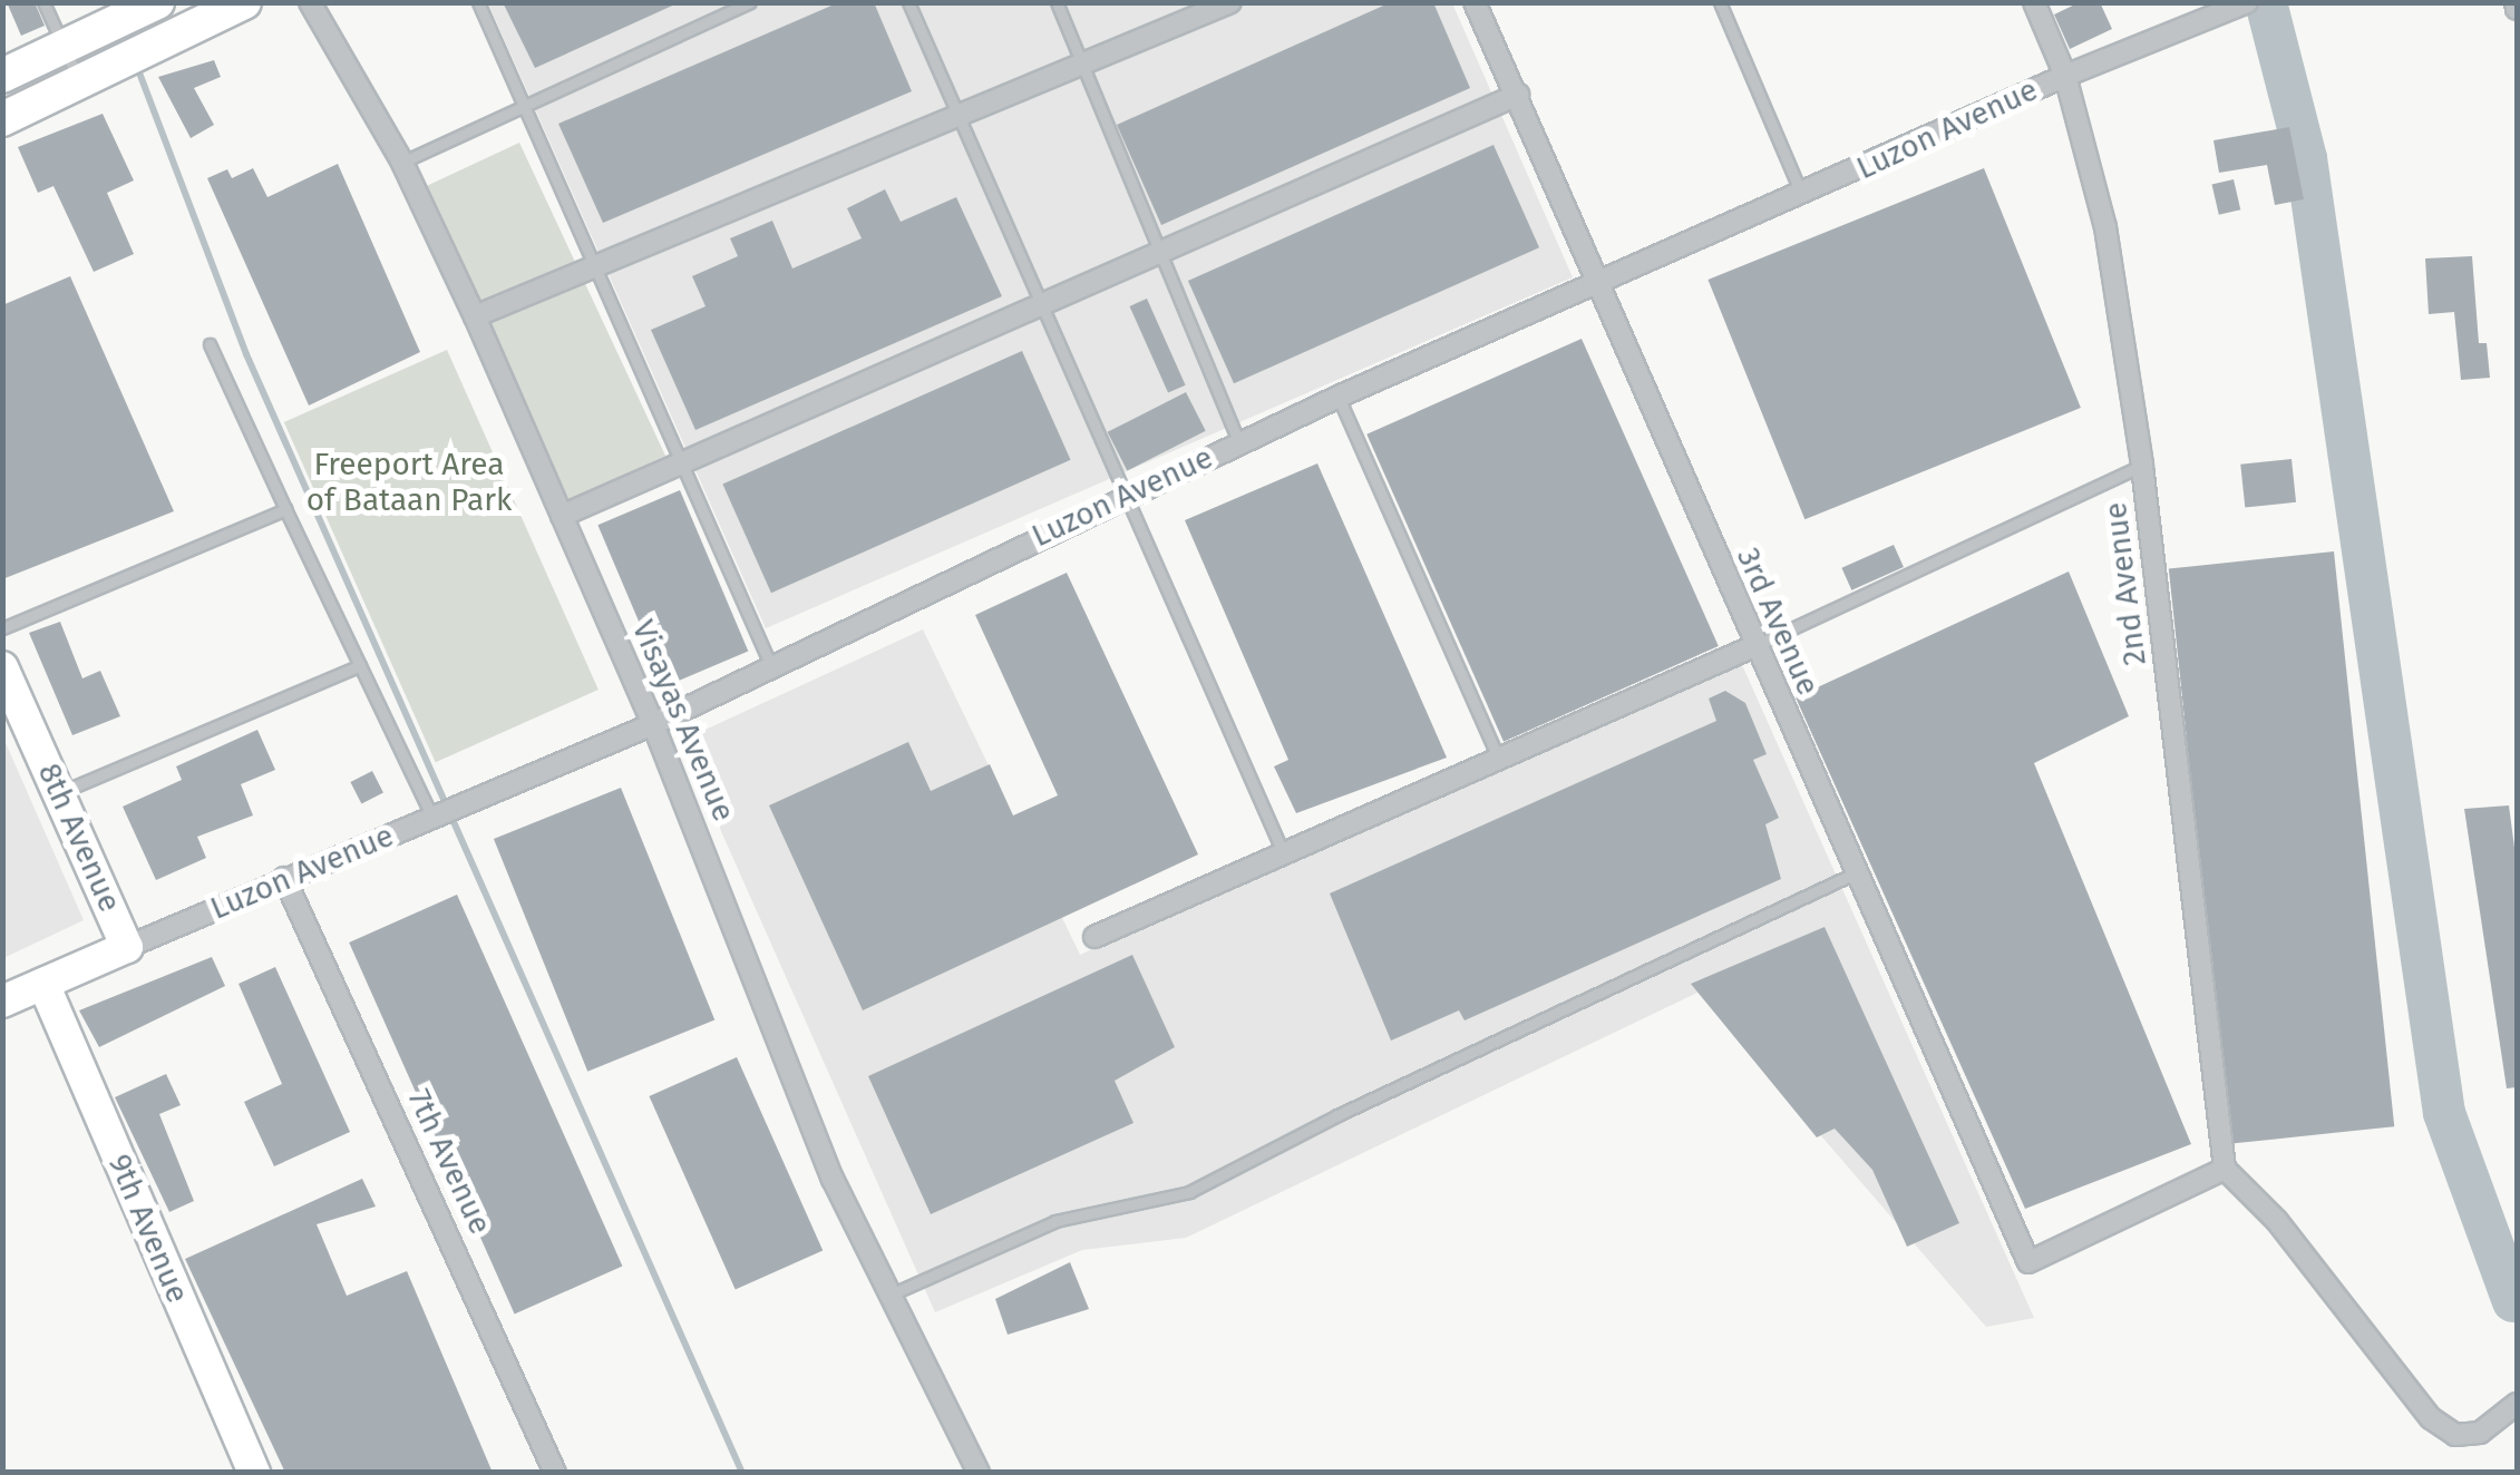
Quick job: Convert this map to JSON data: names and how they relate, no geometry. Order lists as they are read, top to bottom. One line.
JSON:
{"streets":{"street":["Luzon Avenue","2nd Avenue","3rd Avenue","Visayas Avenue","8th Avenue","7th Avenue","9th Avenue"]},"crossings":[["Luzon Avenue","2nd Avenue"],["Luzon Avenue","3rd Avenue"],["Luzon Avenue","Visayas Avenue"],["Luzon Avenue","8th Avenue"],["Luzon Avenue","7th Avenue"],["Luzon Avenue","9th Avenue"],["2nd Avenue","3rd Avenue"]],"parks":["Freeport Area of Bataan Park"]}
